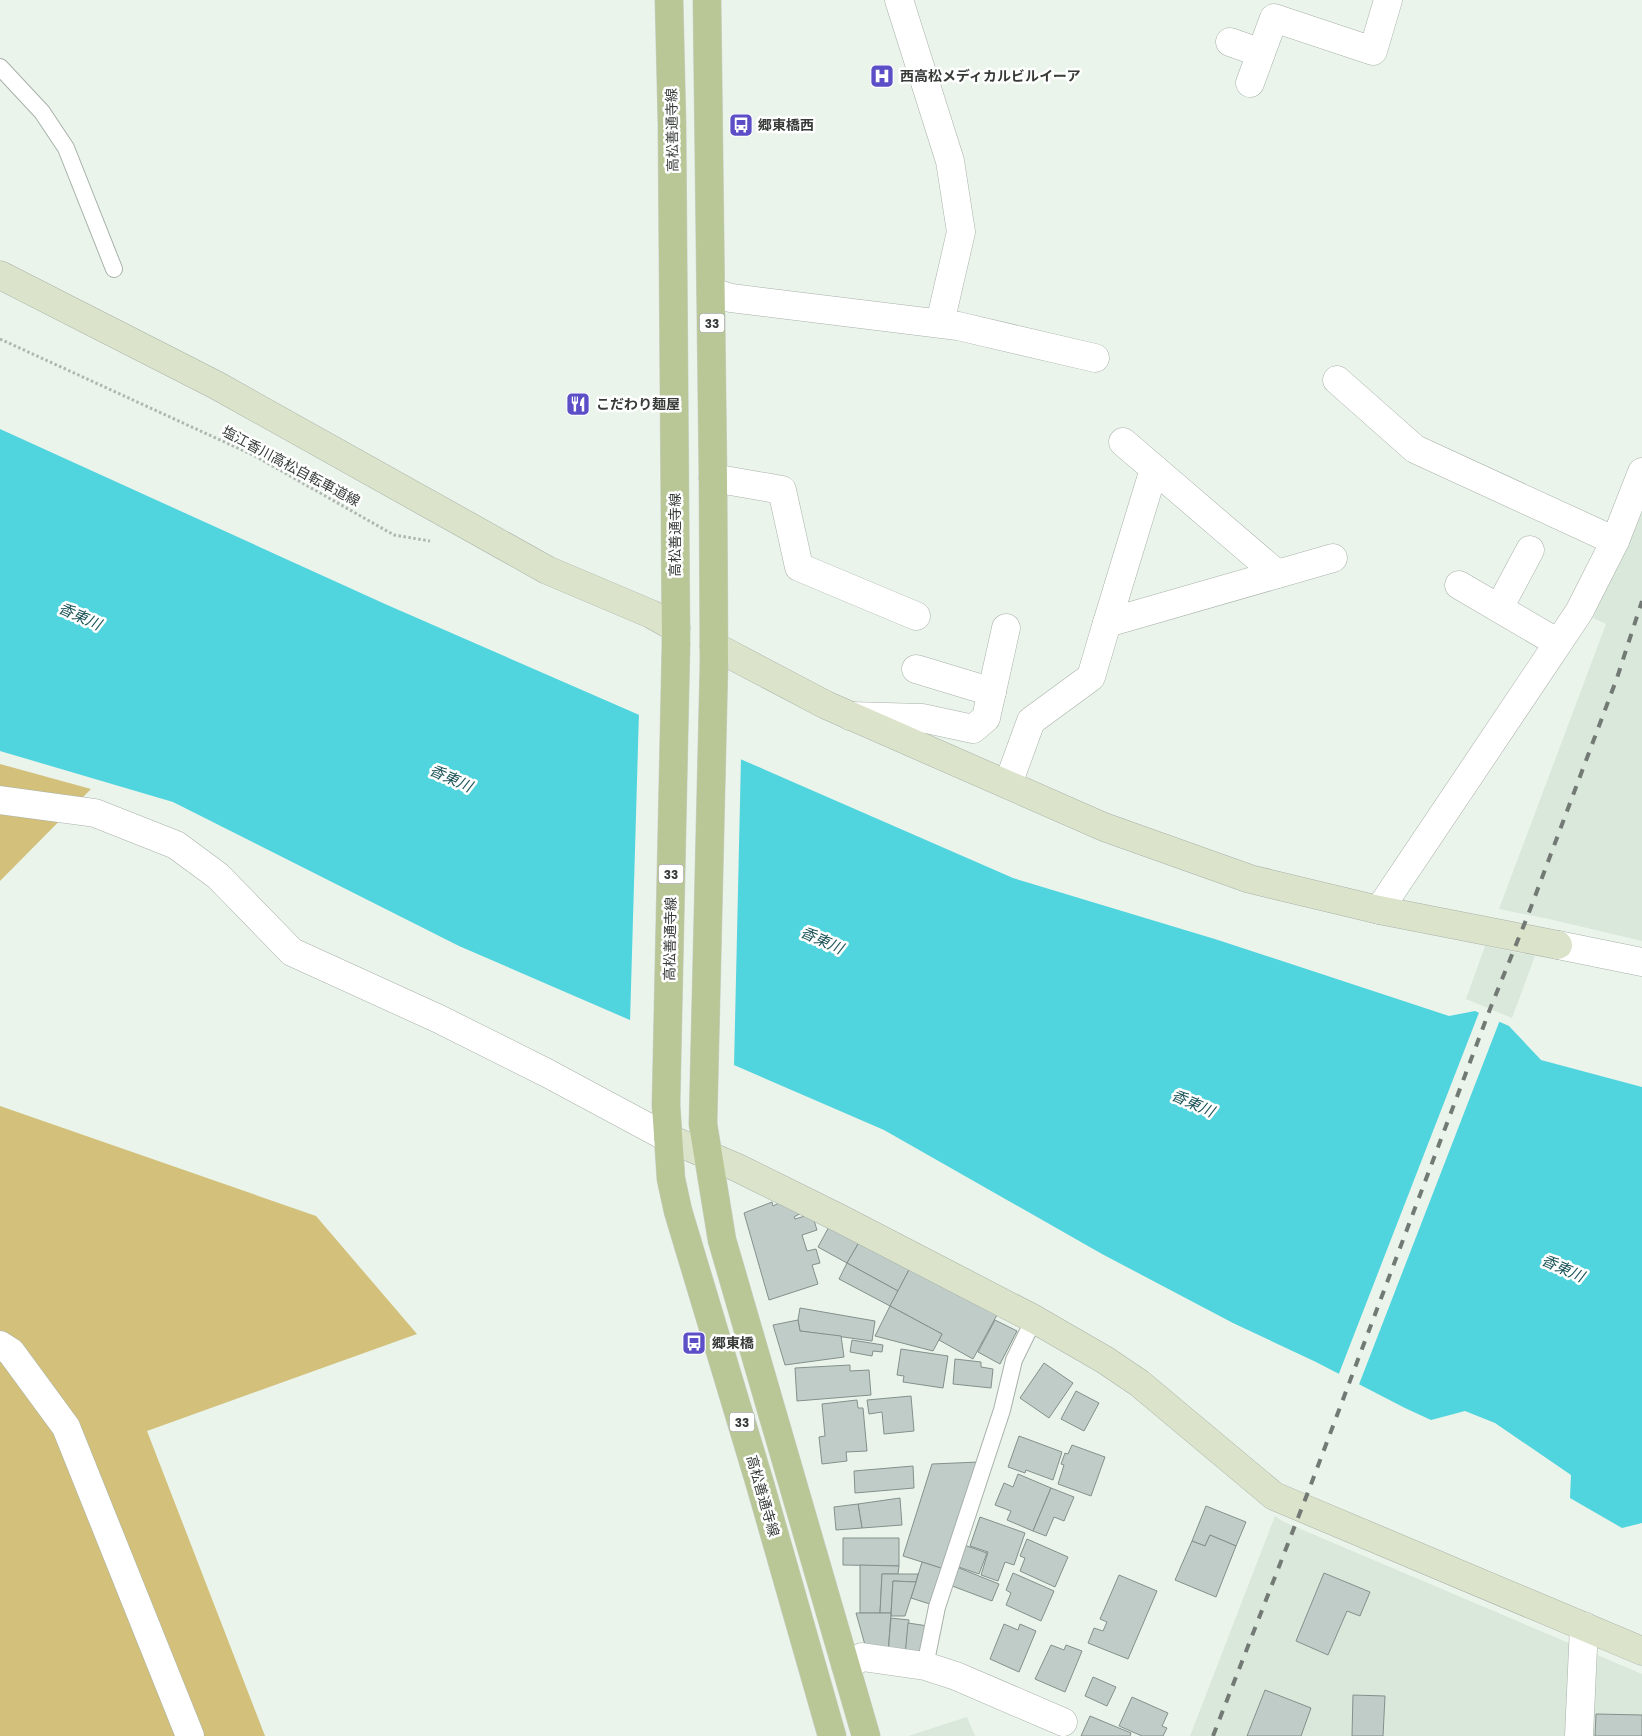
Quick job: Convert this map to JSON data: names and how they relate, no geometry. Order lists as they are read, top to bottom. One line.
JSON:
{"streets":{"main road":["高松善通寺線","33"],"path":["塩江香川高松自転車道線"]},"water":["香東川"],"places":{"hospital":["西高松メディカルビルイーア"],"bus stop":["郷東橋西","郷東橋"],"restaurant":["こだわり麺屋"]}}
